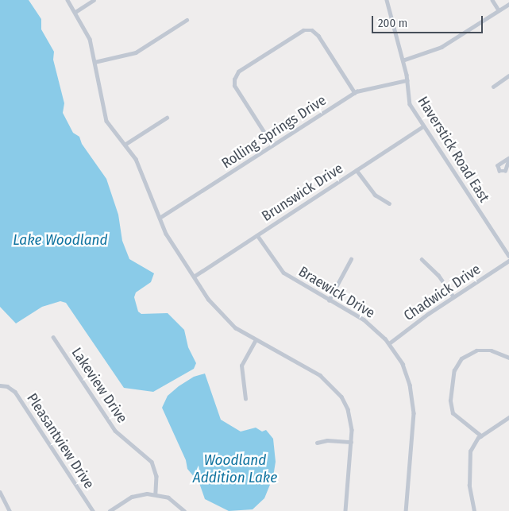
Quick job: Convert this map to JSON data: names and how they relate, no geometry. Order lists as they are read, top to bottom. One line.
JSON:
{"streets":{"street":["Rolling Springs Drive","Haverstick Road East","Brunswick Drive","Braewick Drive","Chadwick Drive","Lakeview Drive","Pleasantview Drive"]},"crossings":[["Rolling Springs Drive","Haverstick Road East"],["Haverstick Road East","Brunswick Drive"],["Brunswick Drive","Braewick Drive"],["Braewick Drive","Chadwick Drive"]],"water":["Lake Woodland","Woodland Addition Lake"],"scale_bar":"200 m"}
